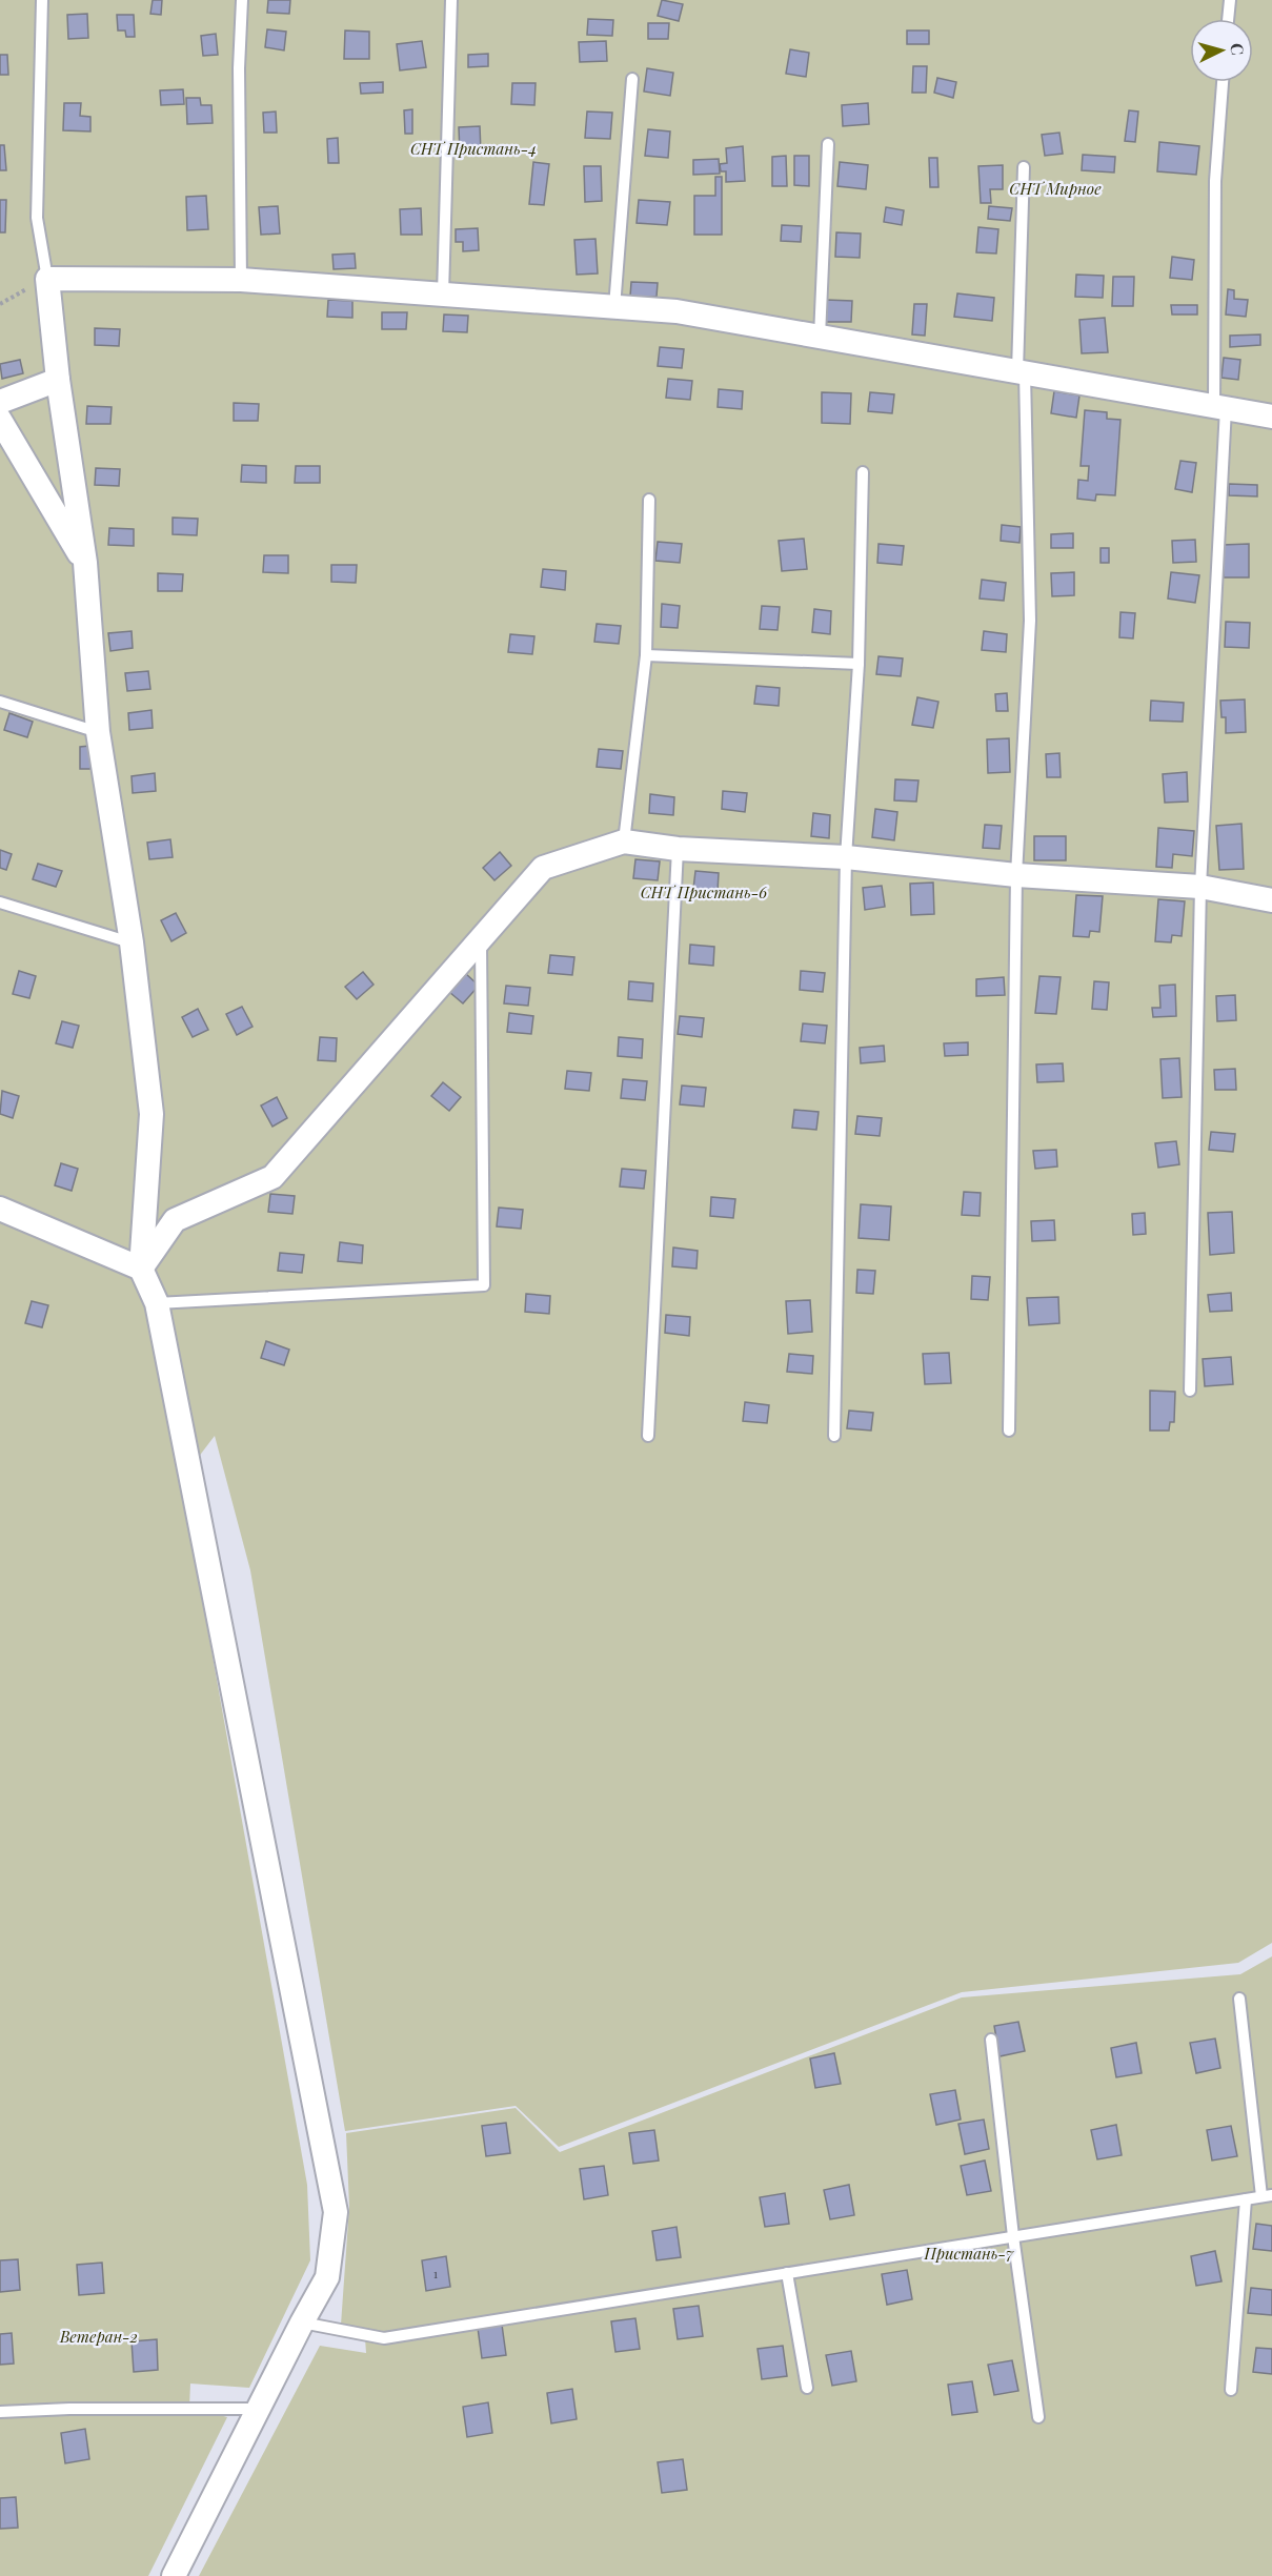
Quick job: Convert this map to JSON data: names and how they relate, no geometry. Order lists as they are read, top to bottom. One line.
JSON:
{"parks":["СНТ Пристань-4","СНТ Мирное","СНТ Пристань-6","Пристань-7","Ветеран-2"],"house_numbers":["1"],"north":"right"}
